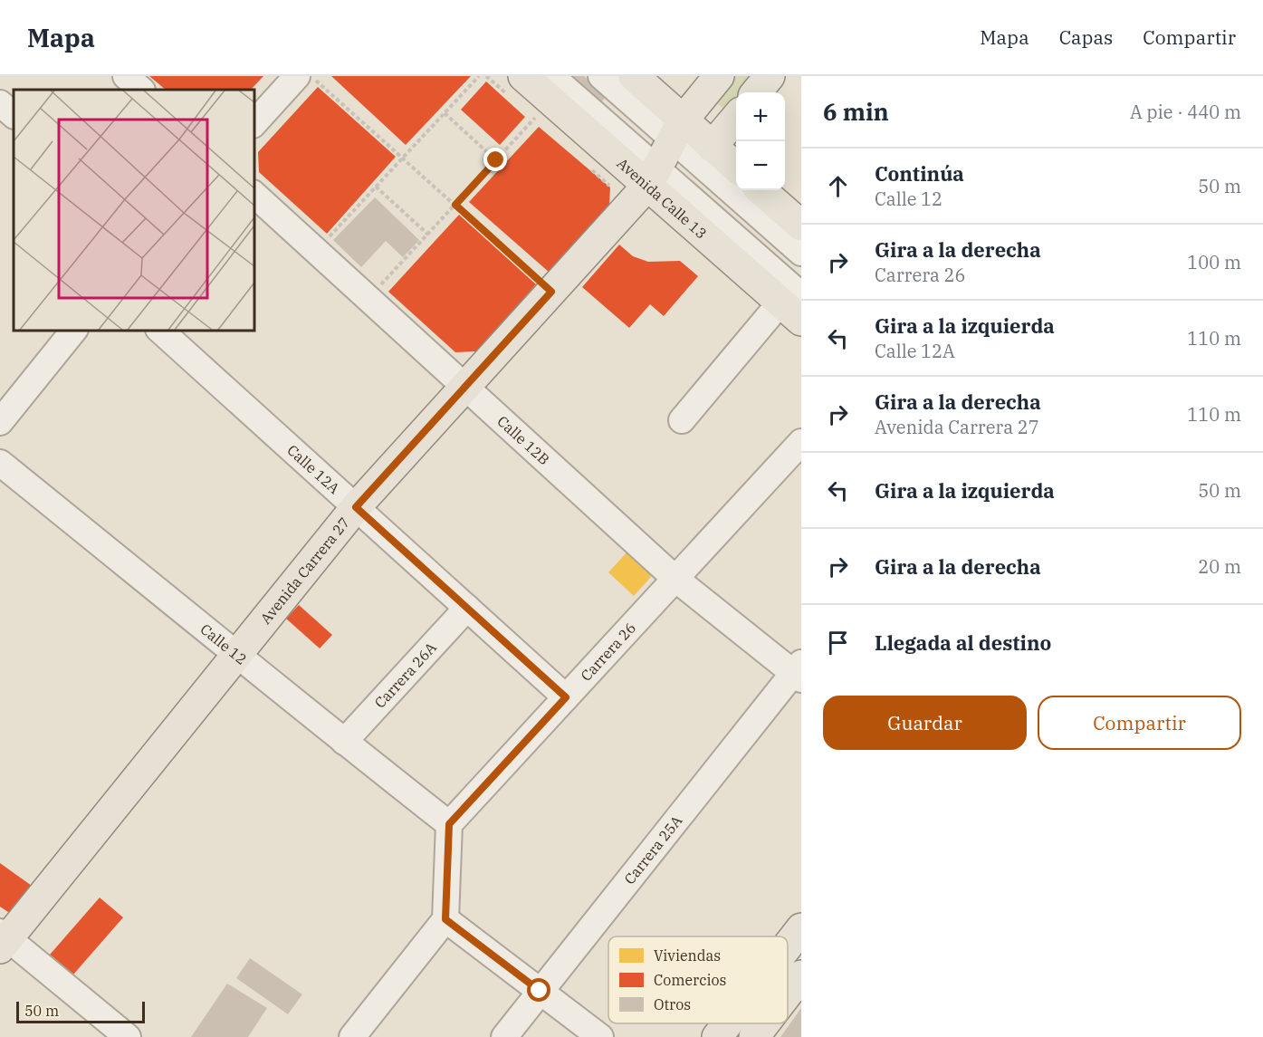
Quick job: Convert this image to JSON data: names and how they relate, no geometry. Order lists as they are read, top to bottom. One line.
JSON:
{"streets":{"main road":["Avenida Calle 13","Avenida Carrera 27"],"street":["Calle 12B","Calle 12A","Calle 12","Carrera 26","Carrera 26A","Carrera 25A"]},"crossings":[["Avenida Calle 13","Avenida Carrera 27"],["Calle 12B","Avenida Carrera 27"],["Calle 12B","Carrera 26"],["Calle 12B","Carrera 25A"],["Calle 12A","Avenida Carrera 27"],["Calle 12A","Carrera 26"],["Calle 12A","Carrera 26A"],["Avenida Carrera 27","Calle 12"],["Calle 12","Carrera 26"],["Calle 12","Carrera 26A"]],"legend":["Viviendas","Comercios","Otros"],"scale_bar":"50 m","page":{"header":"Mapa","nav":["Mapa","Capas","Compartir"],"heading":["6 min","A pie · 440 m"],"map_buttons":["+","−"],"list":[["Continúa","Calle 12","50 m"],["Gira a la derecha","Carrera 26","100 m"],["Gira a la izquierda","Calle 12A","110 m"],["Gira a la derecha","Avenida Carrera 27","110 m"],["Gira a la izquierda","50 m"],["Gira a la derecha","20 m"],"Llegada al destino"],"buttons":["Guardar","Compartir"],"scale":"50 m"}}
